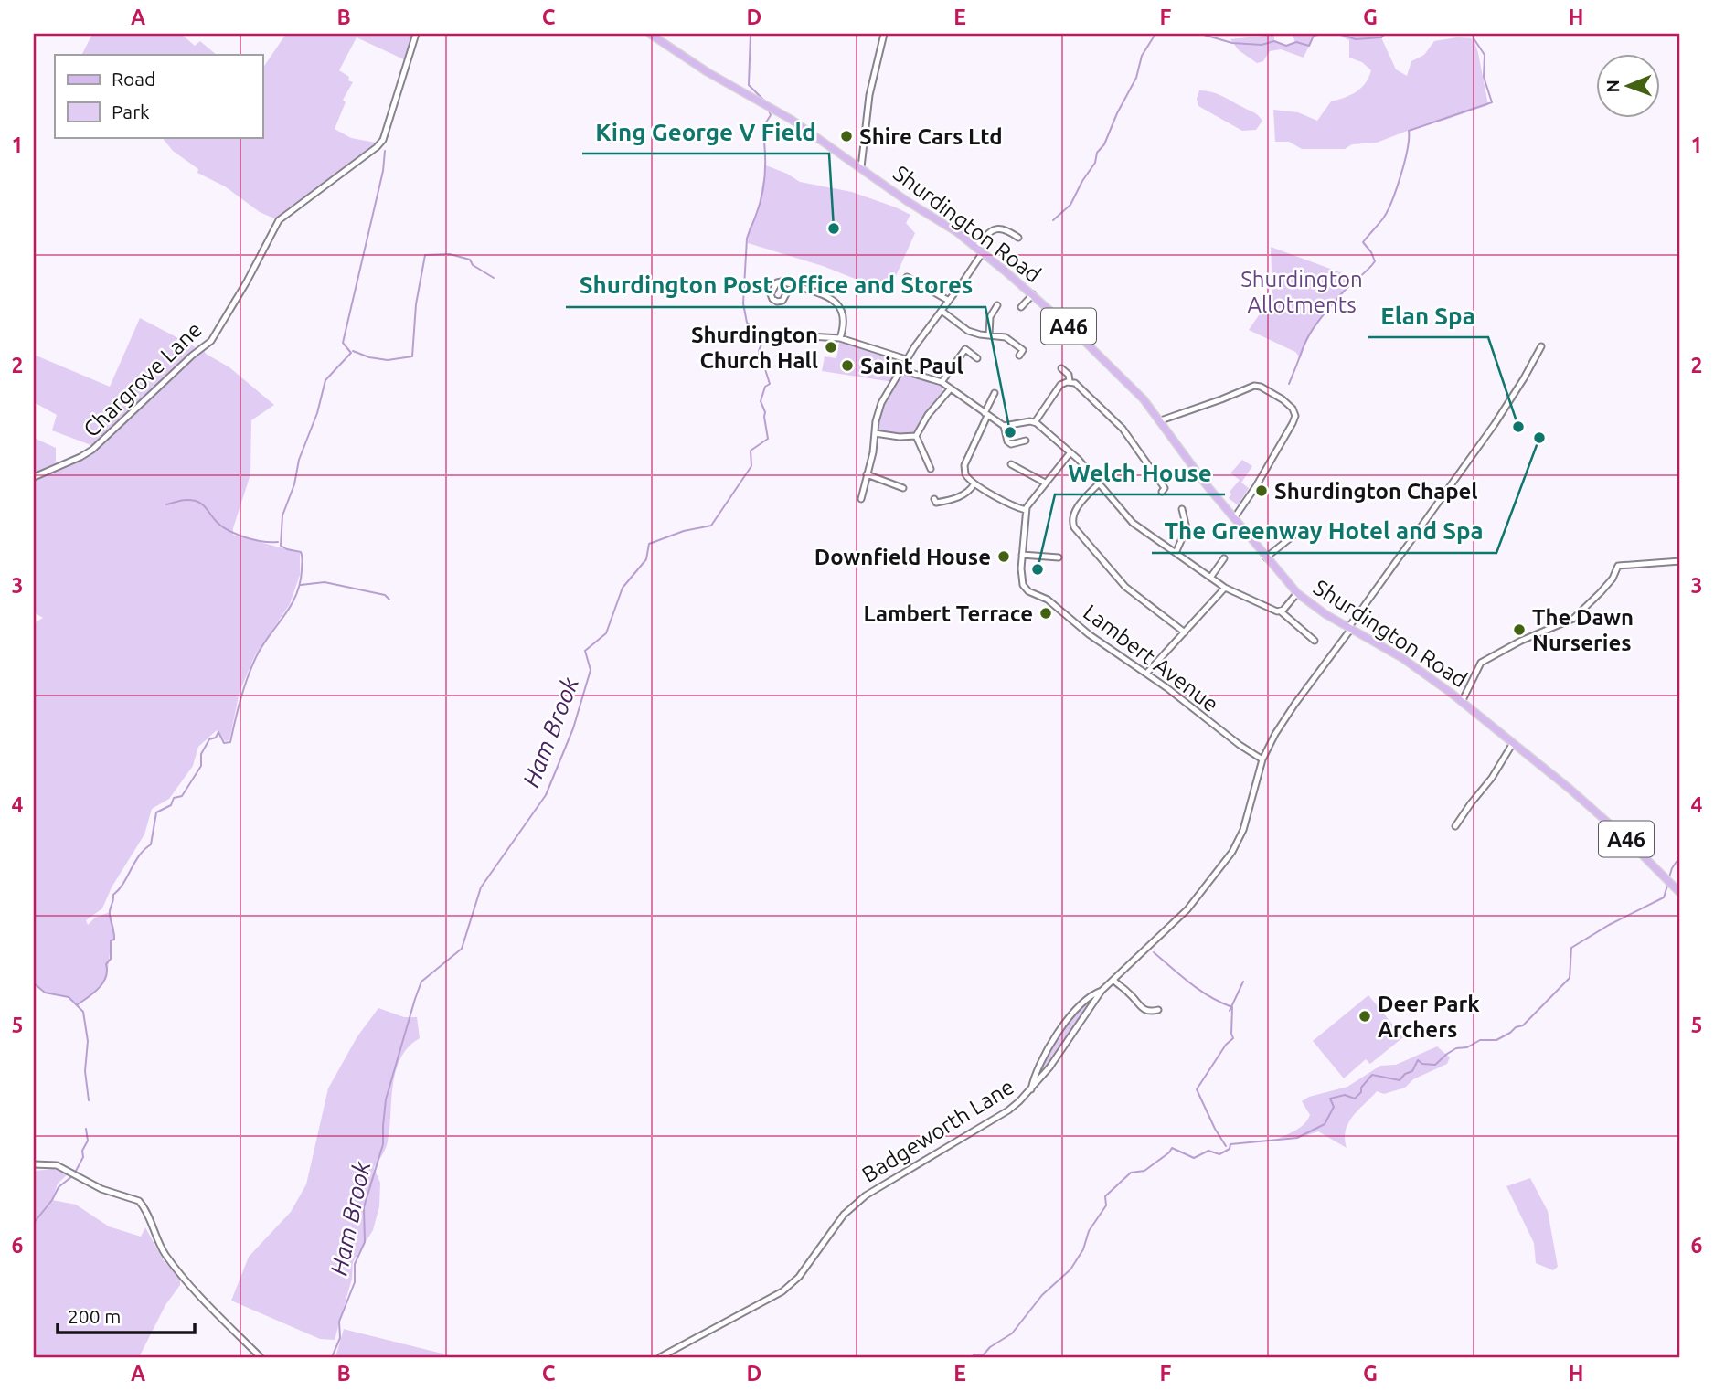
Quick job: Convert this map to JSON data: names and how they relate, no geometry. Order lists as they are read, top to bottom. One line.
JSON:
{"streets":{"main road":["Shurdington Road","A46"],"street":["Chargrove Lane","Lambert Avenue","Badgeworth Lane"]},"crossings":[["Shurdington Road","Badgeworth Lane"],["Lambert Avenue","Badgeworth Lane"]],"water":["Ham Brook"],"parks":["Shurdington Allotments"],"places":["Shire Cars Ltd","King George V Field","Shurdington Church Hall","Saint Paul","Elan Spa","Shurdington Post Office and Stores","The Greenway Hotel and Spa","Shurdington Chapel","Downfield House","Welch House","Lambert Terrace","The Dawn Nurseries","Deer Park Archers"],"legend":["Road","Park"],"scale_bar":"200 m","north":"left","grid":{"columns":["A","B","C","D","E","F","G","H"],"rows":["1","2","3","4","5","6"]}}
